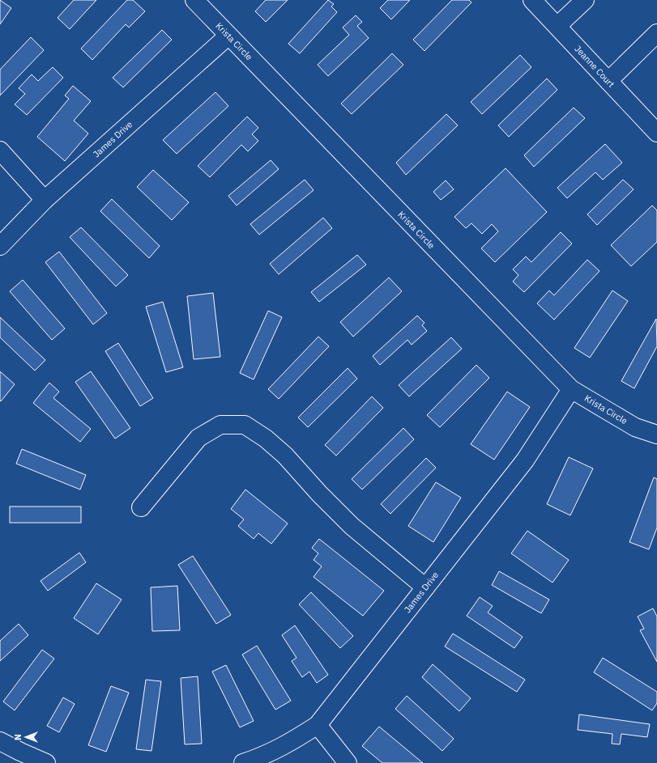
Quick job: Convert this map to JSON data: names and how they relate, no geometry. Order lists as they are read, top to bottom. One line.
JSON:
{"streets":{"street":["Krista Circle","Jeanne Court","James Drive"]},"crossings":[["Krista Circle","James Drive"]],"north":"left"}
